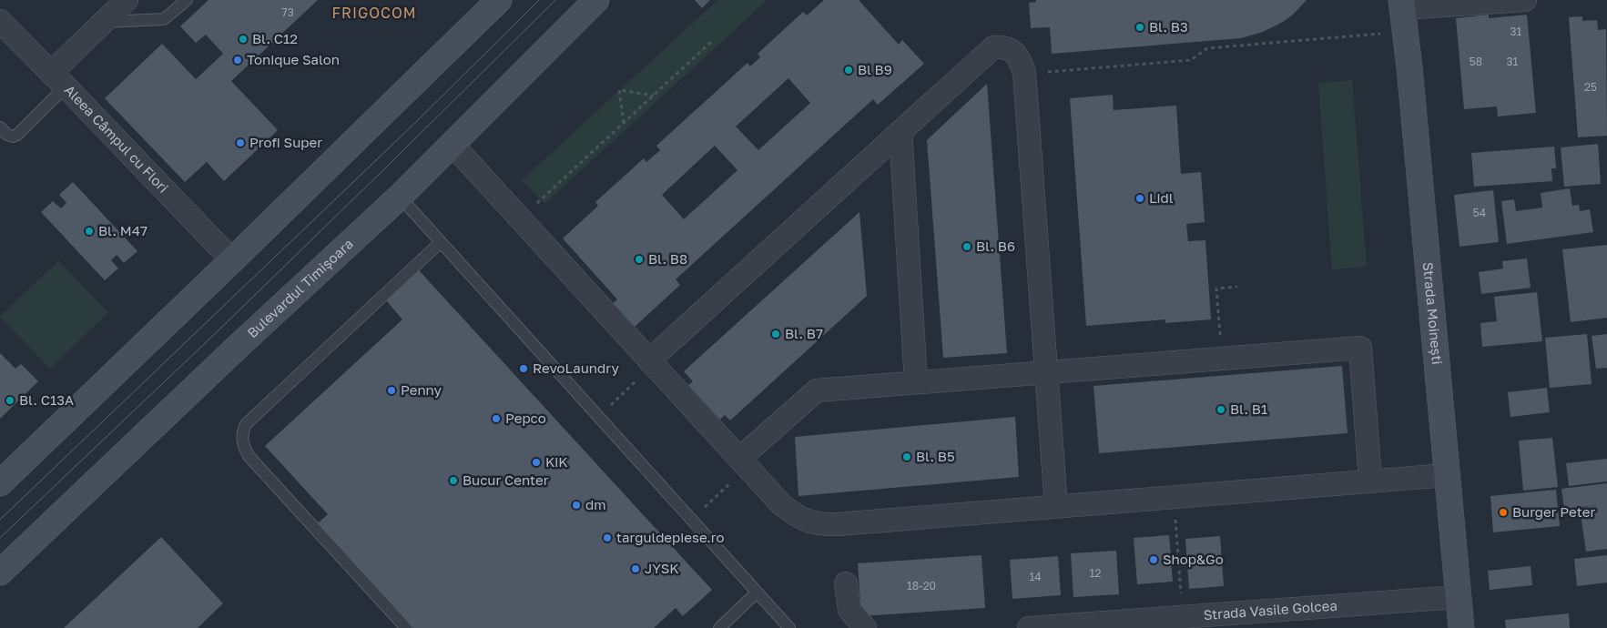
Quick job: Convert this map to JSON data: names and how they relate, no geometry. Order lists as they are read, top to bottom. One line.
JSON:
{"streets":{"main road":["Bulevardul Timișoara","Strada Moinești"],"street":["Aleea Câmpul cu Flori","Strada Vasile Golcea"]},"crossings":[["Strada Moinești","Strada Vasile Golcea"]],"districts":["FRIGOCOM"],"places":["Bl. B3","Bl. C12","Tonique Salon","Bl B9","Profi Super","Lidl","Bl. M47","Bl. B6","Bl. B8","Bl. B7","RevoLaundry","Penny","Bl. C13A","Bl. B1","Pepco","Bl. B5","KiK","Bucur Center","dm","Burger Peter","targuldepiese.ro","Shop&Go","JYSK"],"house_numbers":["73","31","58","31","25","54","12","14","18-20"]}
